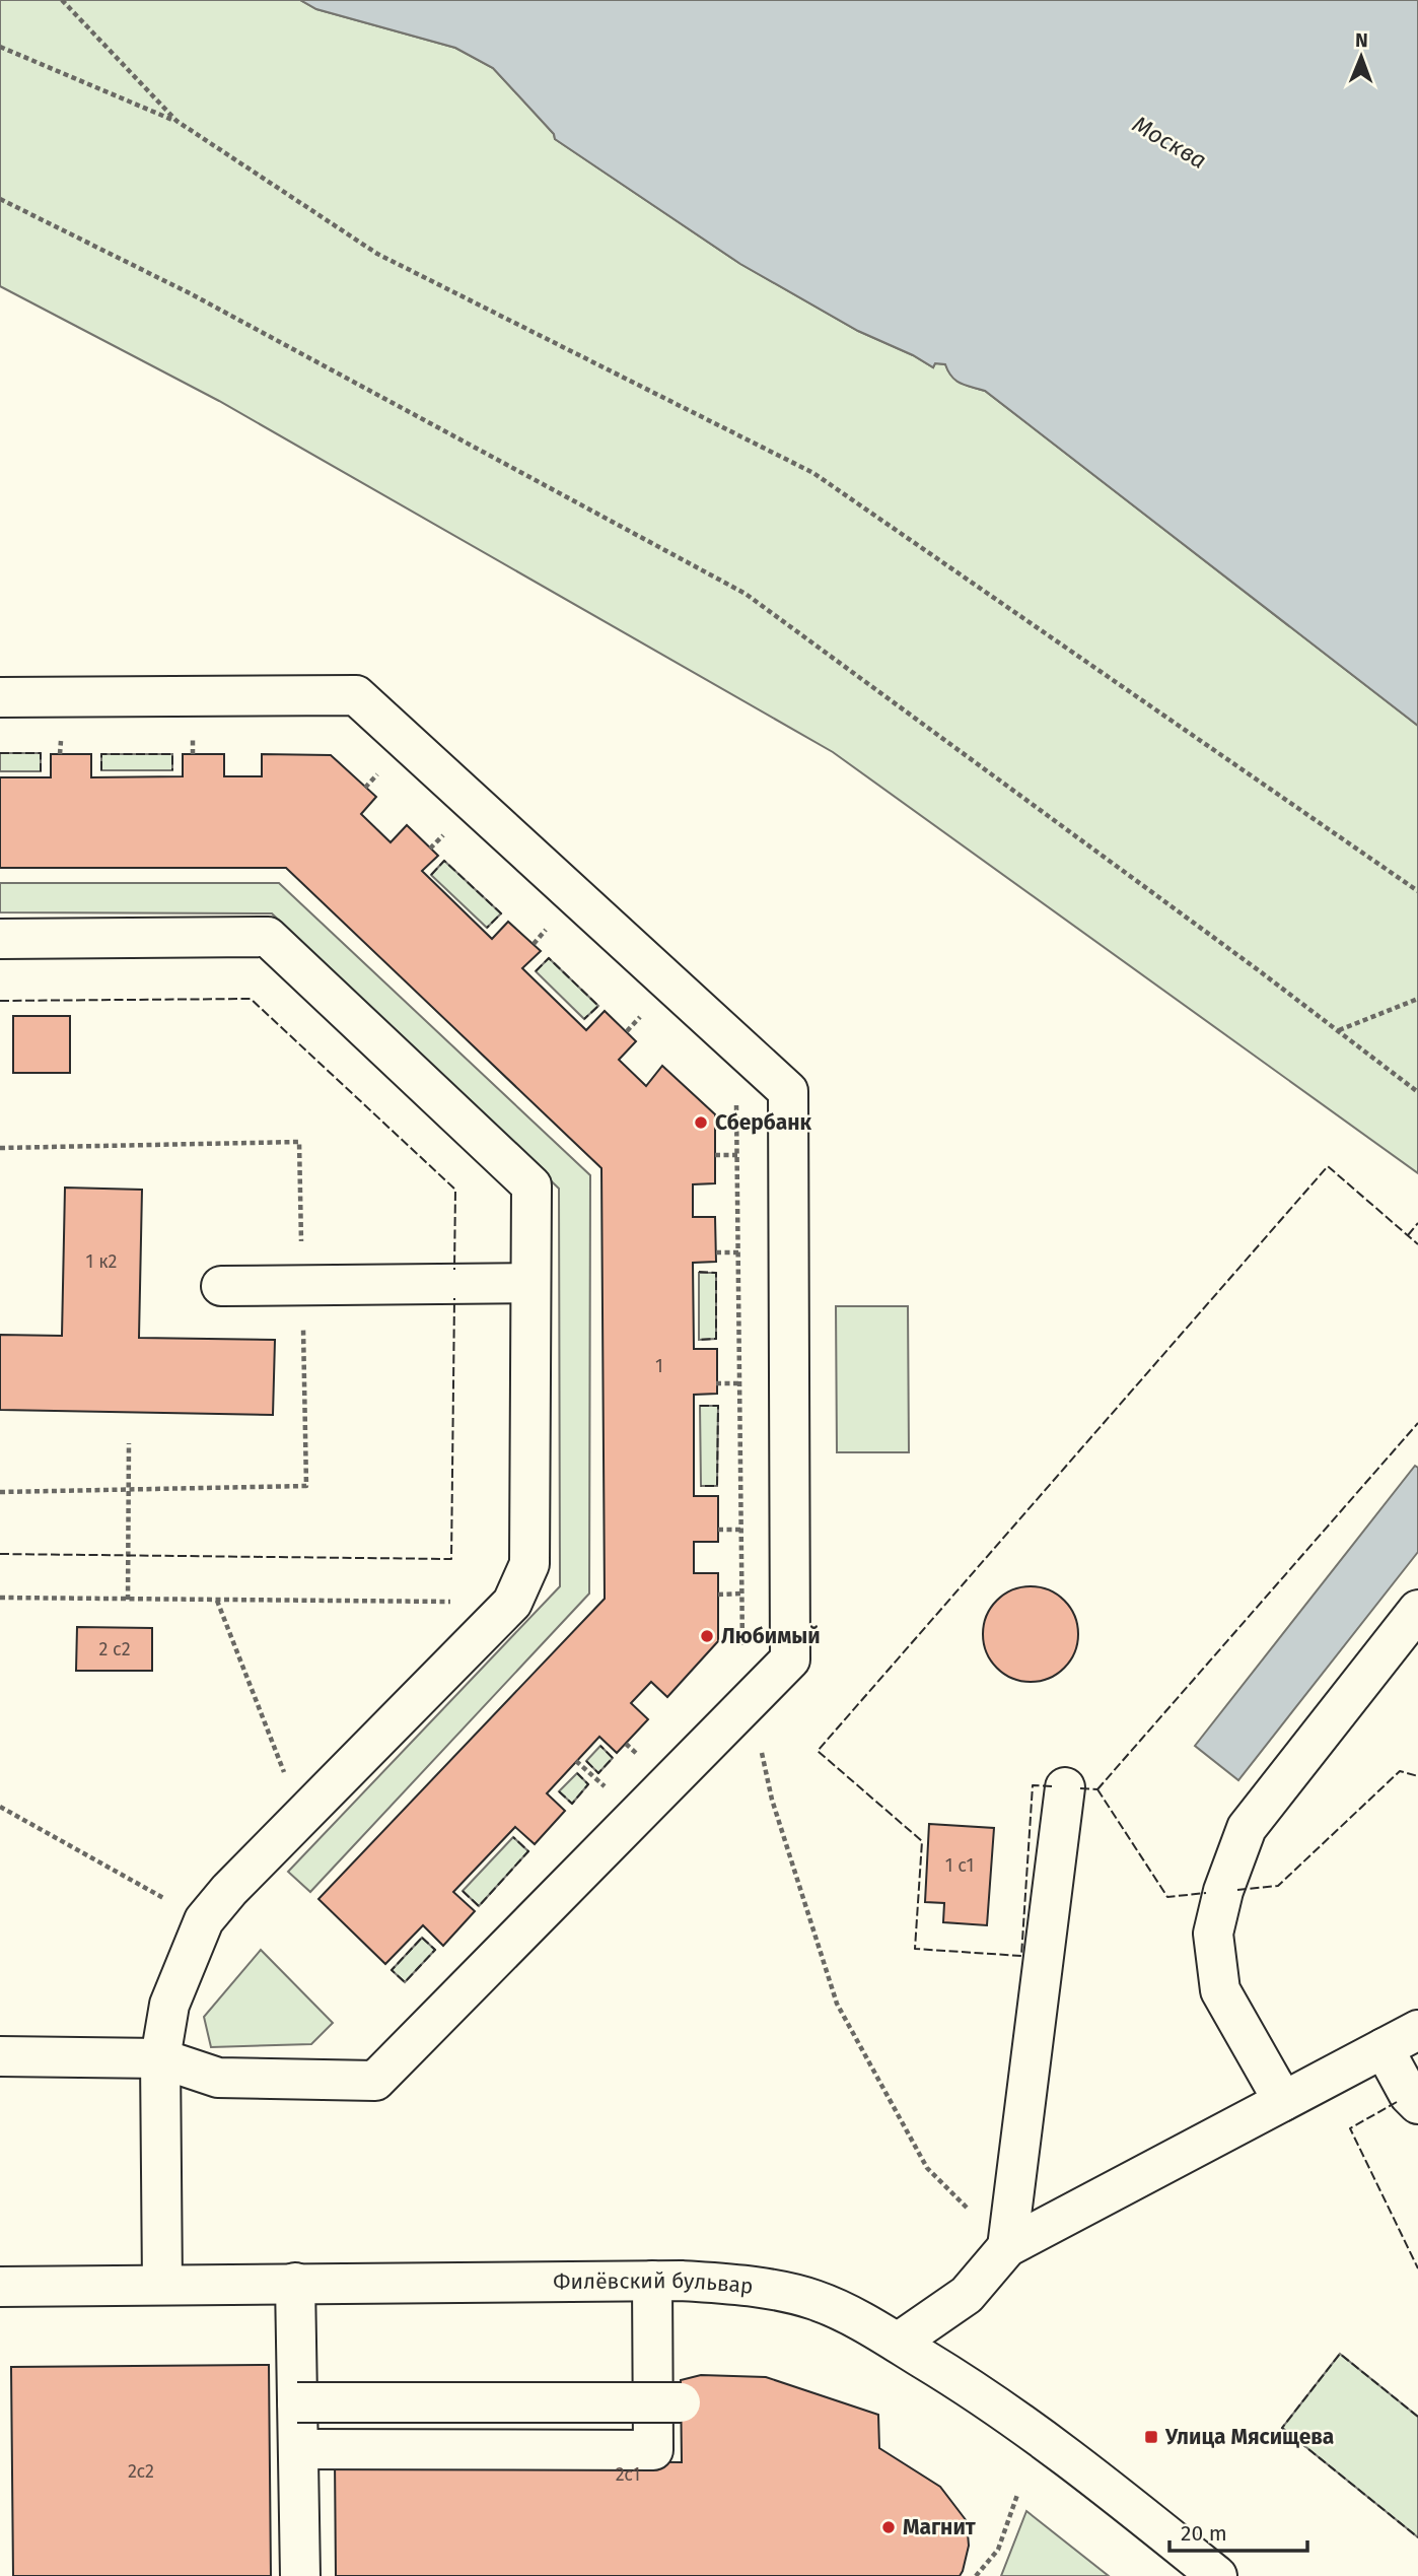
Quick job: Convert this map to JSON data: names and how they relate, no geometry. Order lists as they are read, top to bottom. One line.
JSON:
{"streets":{"street":["Филёвский бульвар"]},"water":["Москва"],"places":{"other":["Сбербанк","Любимый","Магнит"],"transit":["Улица Мясищева"]},"house_numbers":["1 к2","1","2 с2","1 с1","2c2","2c1"],"scale_bar":"20 m","north":"top"}
